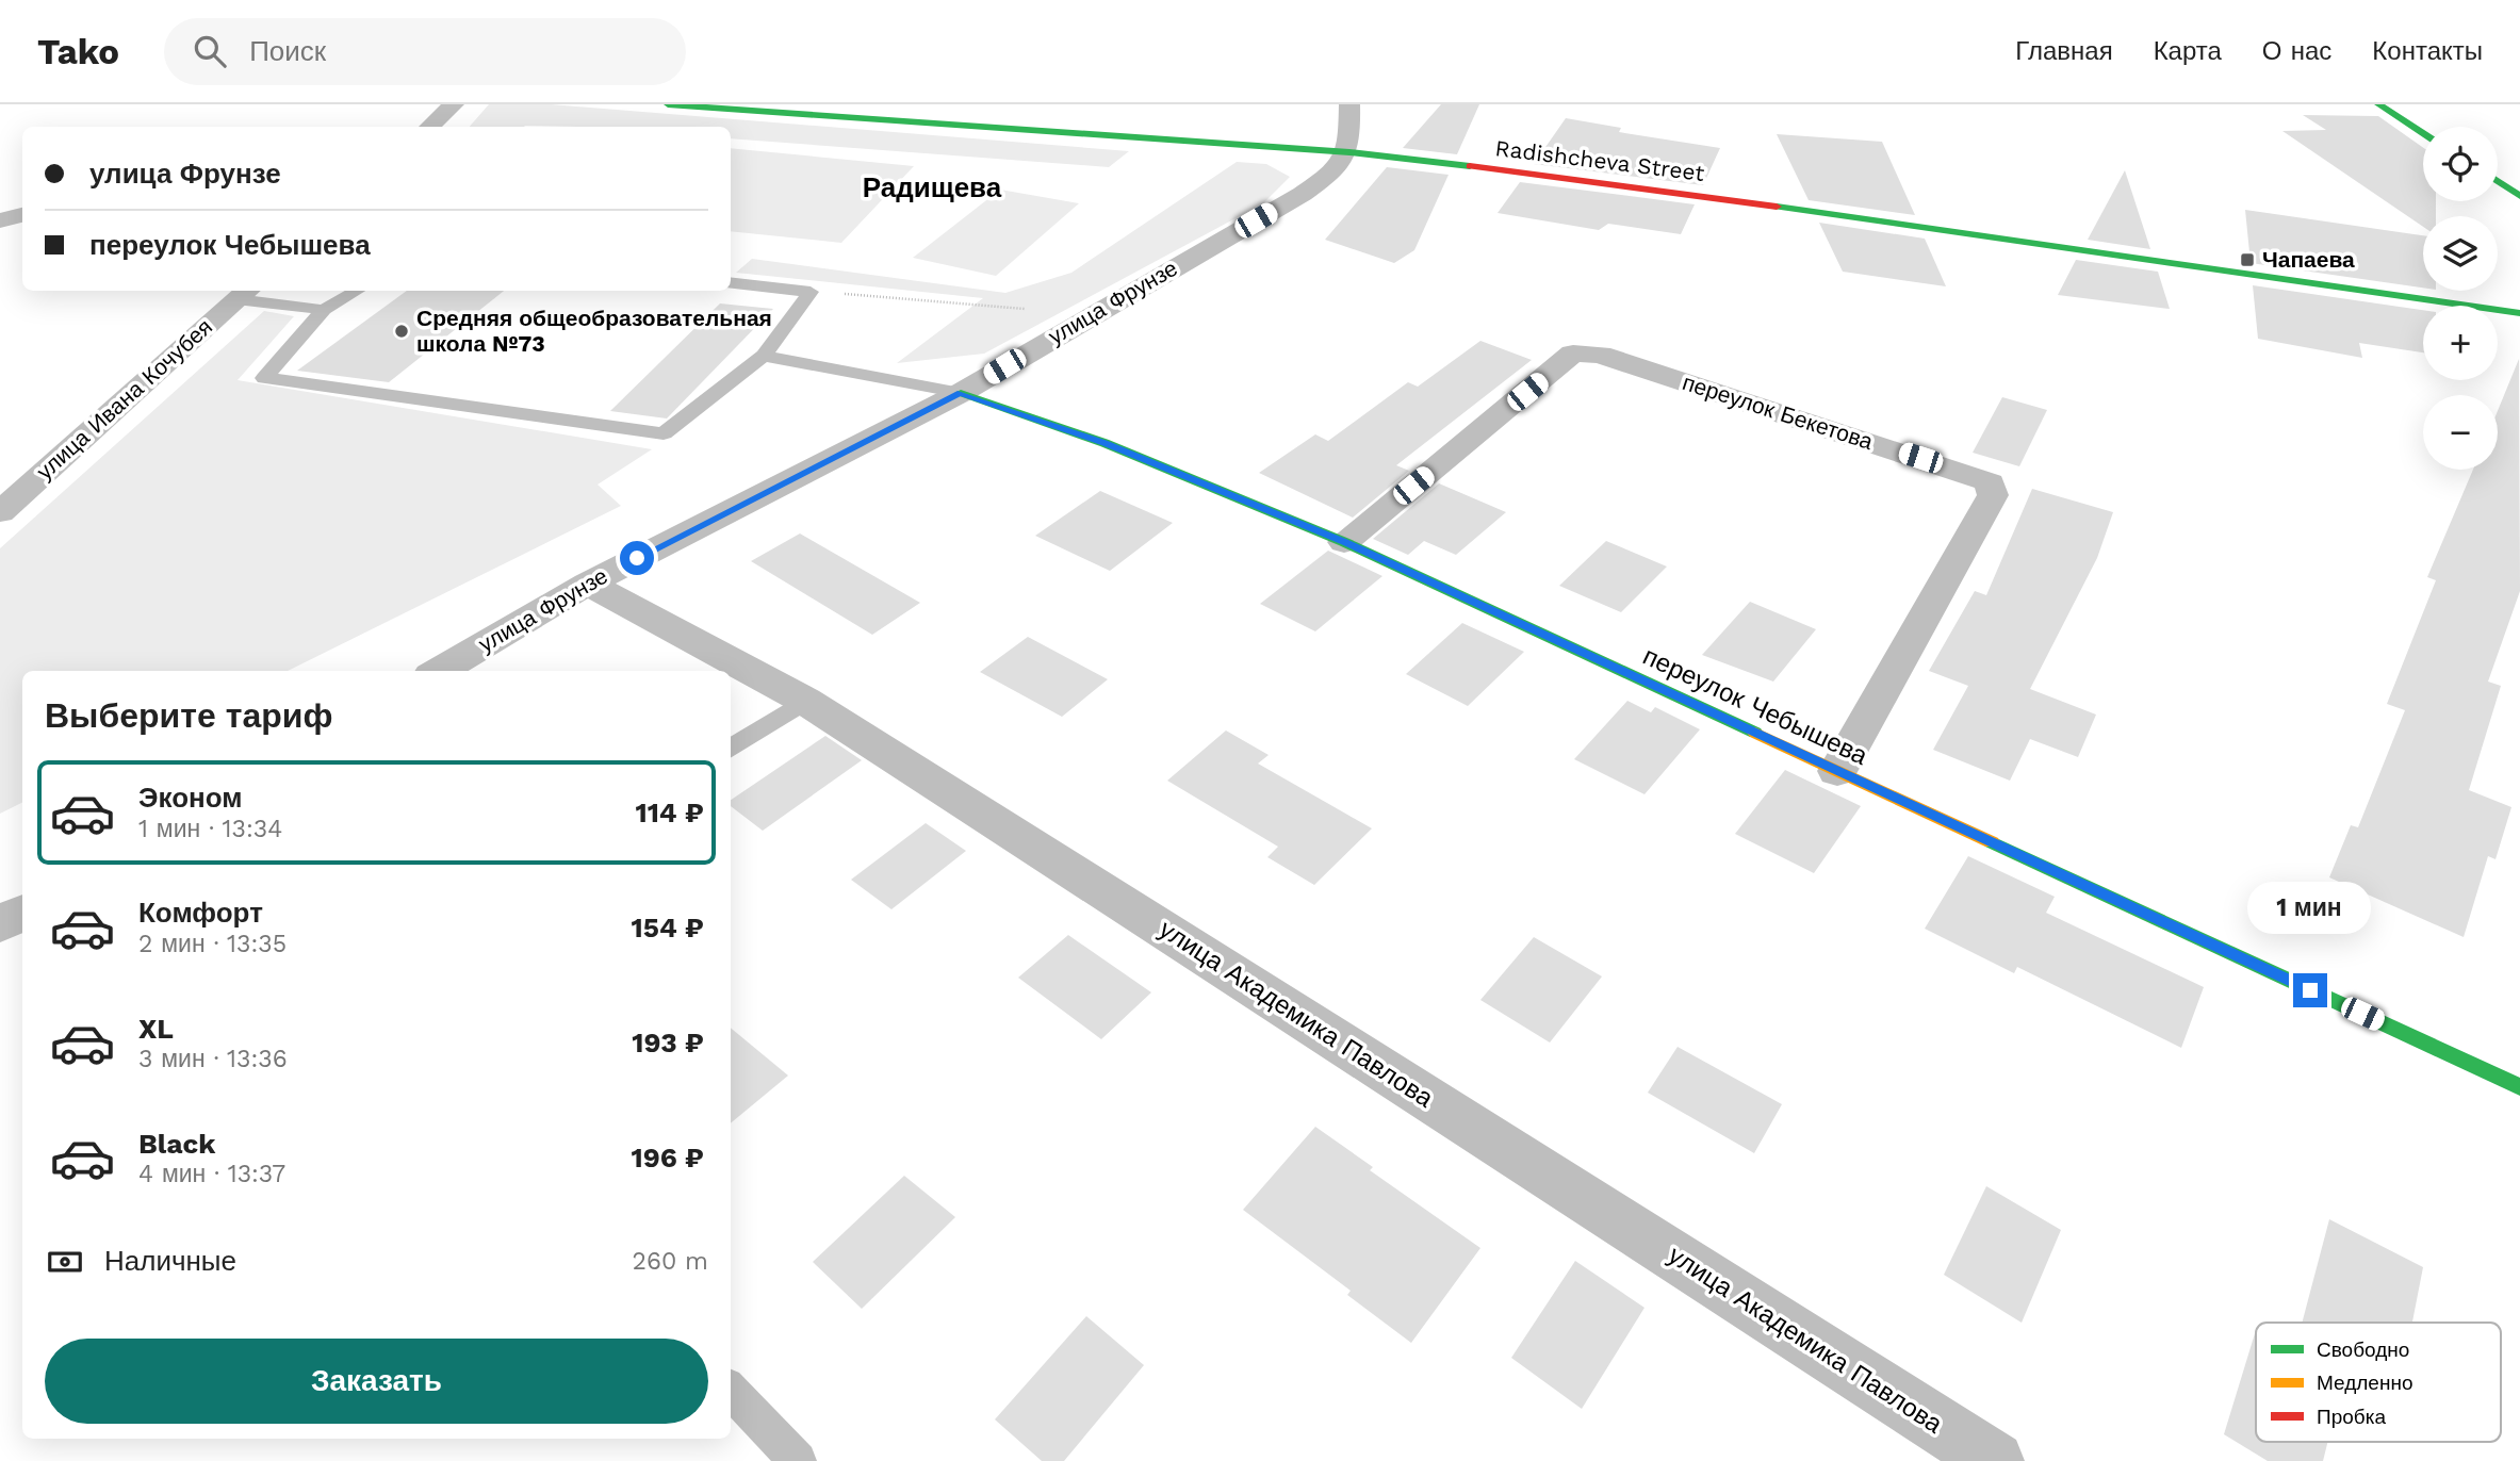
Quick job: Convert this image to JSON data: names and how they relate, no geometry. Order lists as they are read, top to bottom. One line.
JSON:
{"streets":{"main road":["Radishcheva Street","переулок Чебышева"],"street":["улица Фрунзе","улица Ивана Кочубея","переулок Бекетова","улица Академика Павлова"]},"crossings":[["Radishcheva Street","улица Фрунзе"],["улица Фрунзе","переулок Чебышева"],["улица Фрунзе","улица Академика Павлова"],["переулок Бекетова","переулок Чебышева"]],"districts":["Радищева"],"places":{"transit":["Чапаева"],"other":["Средняя общеобразовательная школа №73"]},"legend":["Свободно","Медленно","Пробка"],"page":{"header":"Tako","search":"Поиск","nav":["Главная","Карта","О нас","Контакты"],"map_buttons":["+","−"],"banner":["улица Фрунзе","переулок Чебышева"],"heading":"Выберите тариф","list":[{"name":"Эконом","note":"1 мин · 13:34","value":"114 ₽"},{"name":"Комфорт","note":"2 мин · 13:35","value":"154 ₽"},{"name":"XL","note":"3 мин · 13:36","value":"193 ₽"},{"name":"Black","note":"4 мин · 13:37","value":"196 ₽"}],"bubble":"1 мин","pay":["Наличные","260 m"],"buttons":"Заказать"}}
